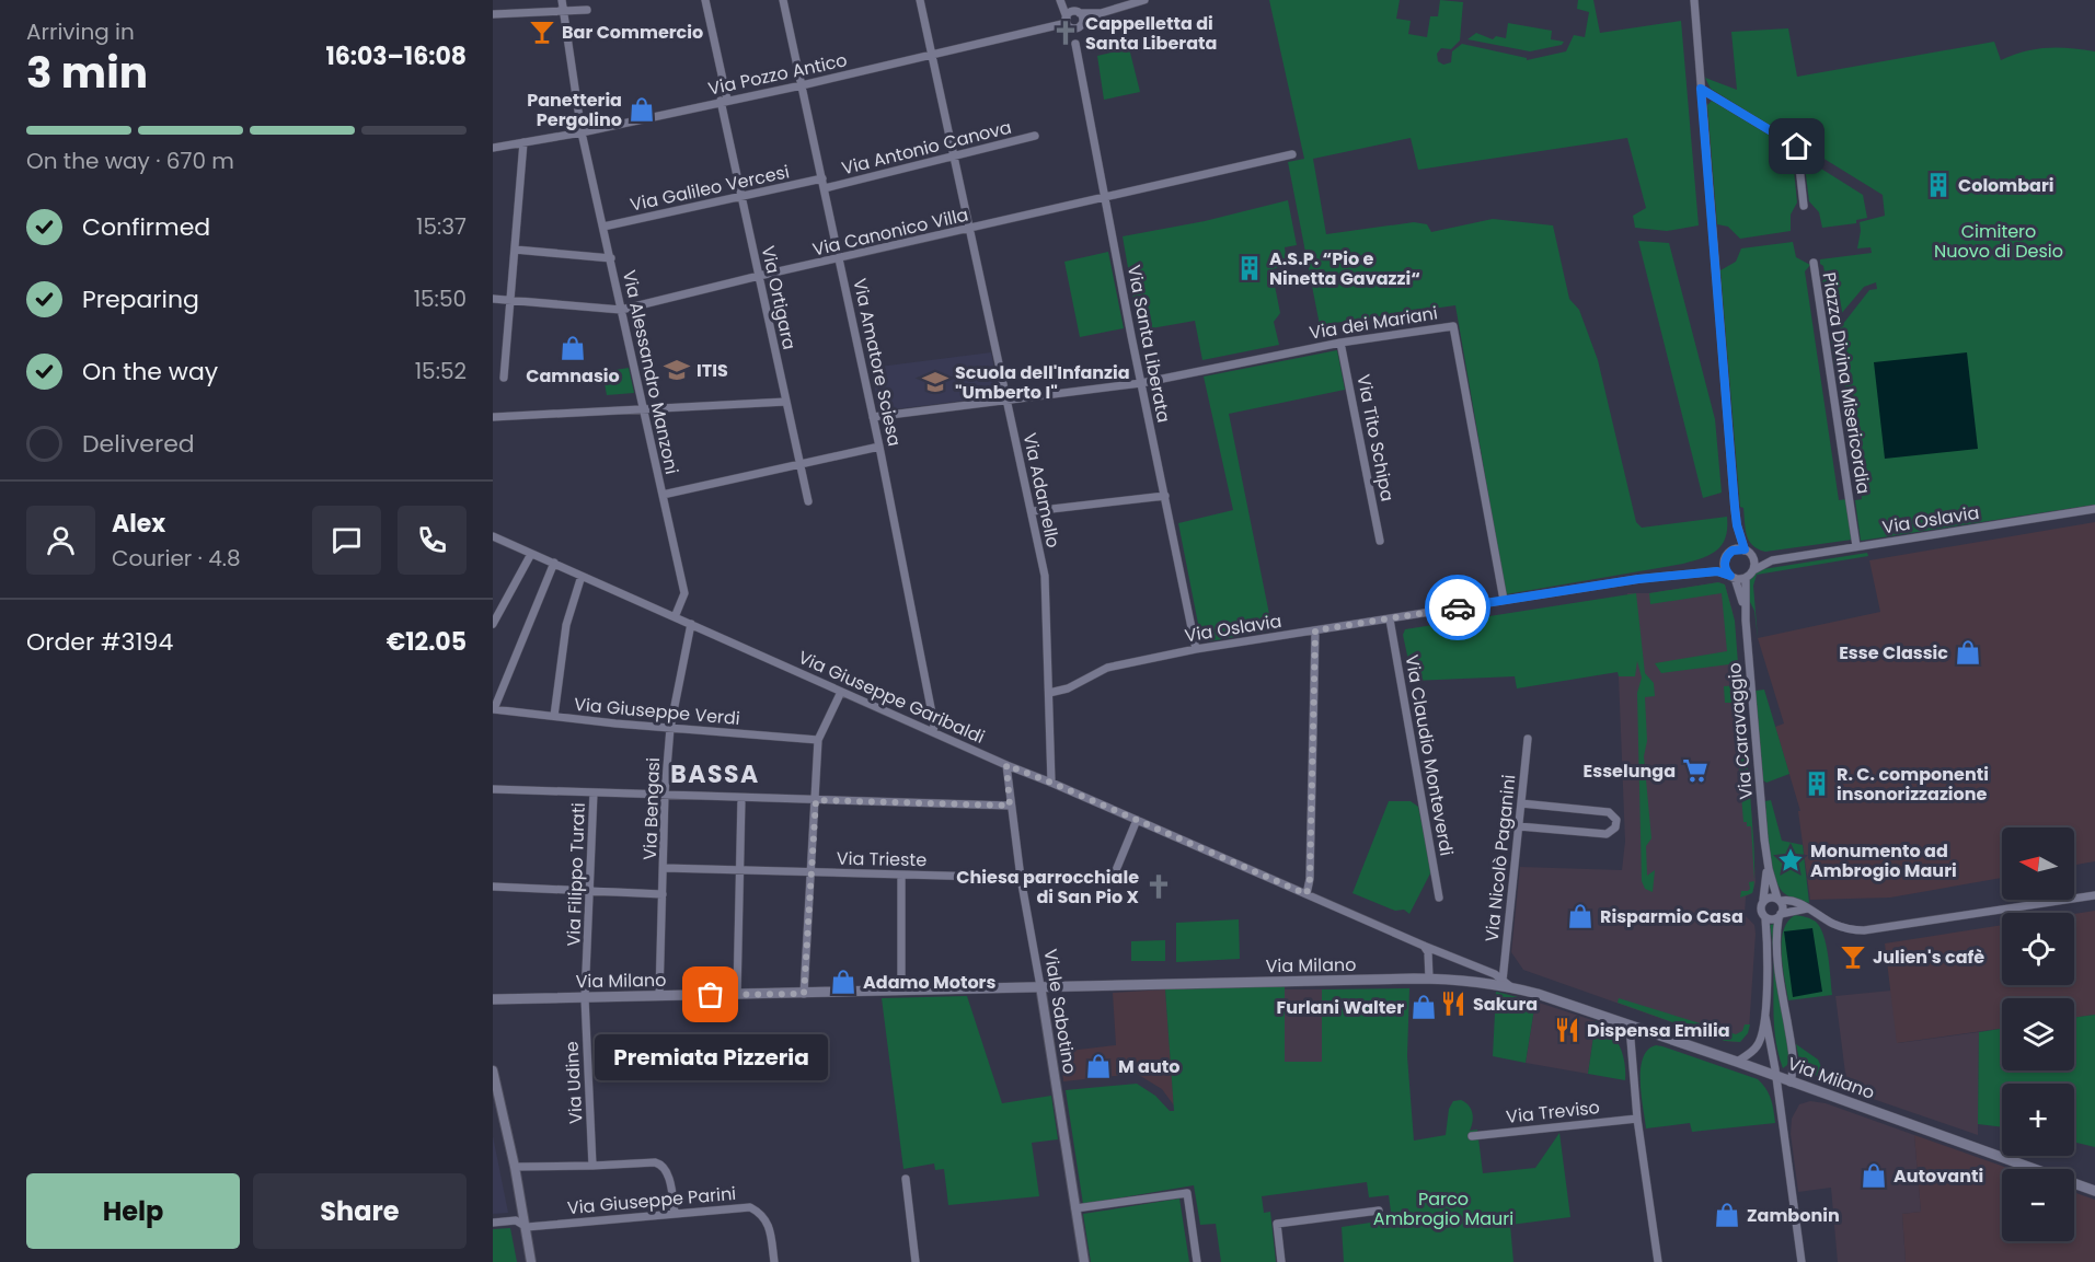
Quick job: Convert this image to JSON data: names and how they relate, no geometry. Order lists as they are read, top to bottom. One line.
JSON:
{"streets":{"main road":["Via Milano"],"street":["Via Pozzo Antico","Via Antonio Canova","Via Galileo Vercesi","Via Canonico Villa","Via Ortigara","Via dei Mariani","Via Santa Liberata","Via Amatore Sciesa","Via Alessandro Manzoni","Piazza Divina Misericordia","Via Tito Schipa","Via Adamello","Via Oslavia","Via Giuseppe Garibaldi","Via Giuseppe Verdi","Via Caravaggio","Via Claudio Monteverdi","Via Bengasi","Via Nicolò Paganini","Via Trieste","Via Filippo Turati","Viale Sabotino","Via Udine","Via Treviso","Via Giuseppe Parini"]},"crossings":[["Via Pozzo Antico","Via Ortigara"],["Via Pozzo Antico","Via Santa Liberata"],["Via Pozzo Antico","Via Amatore Sciesa"],["Via Pozzo Antico","Via Alessandro Manzoni"],["Via Pozzo Antico","Via Adamello"],["Via Antonio Canova","Via Amatore Sciesa"],["Via Antonio Canova","Via Adamello"],["Via Galileo Vercesi","Via Ortigara"],["Via Galileo Vercesi","Via Amatore Sciesa"],["Via Galileo Vercesi","Via Alessandro Manzoni"],["Via Canonico Villa","Via Ortigara"],["Via Canonico Villa","Via Santa Liberata"],["Via Canonico Villa","Via Amatore Sciesa"],["Via Canonico Villa","Via Alessandro Manzoni"],["Via Canonico Villa","Via Adamello"],["Via dei Mariani","Via Santa Liberata"],["Via dei Mariani","Via Amatore Sciesa"],["Via dei Mariani","Via Tito Schipa"],["Via dei Mariani","Via Adamello"],["Via dei Mariani","Via Oslavia"],["Via Santa Liberata","Via Oslavia"],["Via Amatore Sciesa","Via Giuseppe Garibaldi"],["Via Alessandro Manzoni","Via Giuseppe Garibaldi"],["Piazza Divina Misericordia","Via Oslavia"],["Via Adamello","Via Oslavia"],["Via Adamello","Via Giuseppe Garibaldi"],["Via Oslavia","Via Caravaggio"],["Via Oslavia","Via Claudio Monteverdi"],["Via Giuseppe Garibaldi","Via Bengasi"],["Via Giuseppe Garibaldi","Via Nicolò Paganini"],["Via Giuseppe Garibaldi","Via Trieste"],["Via Giuseppe Garibaldi","Via Milano"],["Via Giuseppe Garibaldi","Viale Sabotino"],["Via Giuseppe Verdi","Via Bengasi"],["Via Bengasi","Via Trieste"],["Via Bengasi","Via Milano"],["Via Nicolò Paganini","Via Milano"],["Via Trieste","Viale Sabotino"],["Via Filippo Turati","Via Milano"],["Via Filippo Turati","Via Udine"],["Via Milano","Viale Sabotino"],["Via Milano","Via Udine"]],"districts":["BASSA"],"parks":["Cimitero Nuovo di Desio","Parco Ambrogio Mauri"],"places":{"bar":["Bar Commercio","Julien's cafè"],"church":["Cappelletta di Santa Liberata","Chiesa parrocchiale di San Pio X"],"shop":["Panetteria Pergolino","Camnasio","Esse Classic","Risparmio Casa","Adamo Motors","Furlani Walter","M auto","Autovanti","Zambonin"],"building":["Colombari","A.S.P. “Pio e Ninetta Gavazzi“","R. C. componenti insonorizzazione"],"school or university":["ITIS","Scuola dell'Infanzia \"Umberto I\""],"supermarket":["Esselunga"],"place":["Monumento ad Ambrogio Mauri"],"other":["Premiata Pizzeria"],"restaurant":["Sakura","Dispensa Emilia"]},"north":"left","page":{"heading":["3 min","Arriving in","16:03–16:08"],"panel":["Alex","Courier · 4.8","Order #3194","€12.05"],"bar":"On the way · 670 m","list":[["Confirmed","15:37"],["Preparing","15:50"],["On the way","15:52"],"Delivered"],"map_buttons":["+","−"],"bubble":"Premiata Pizzeria","buttons":["Help","Share"]}}
